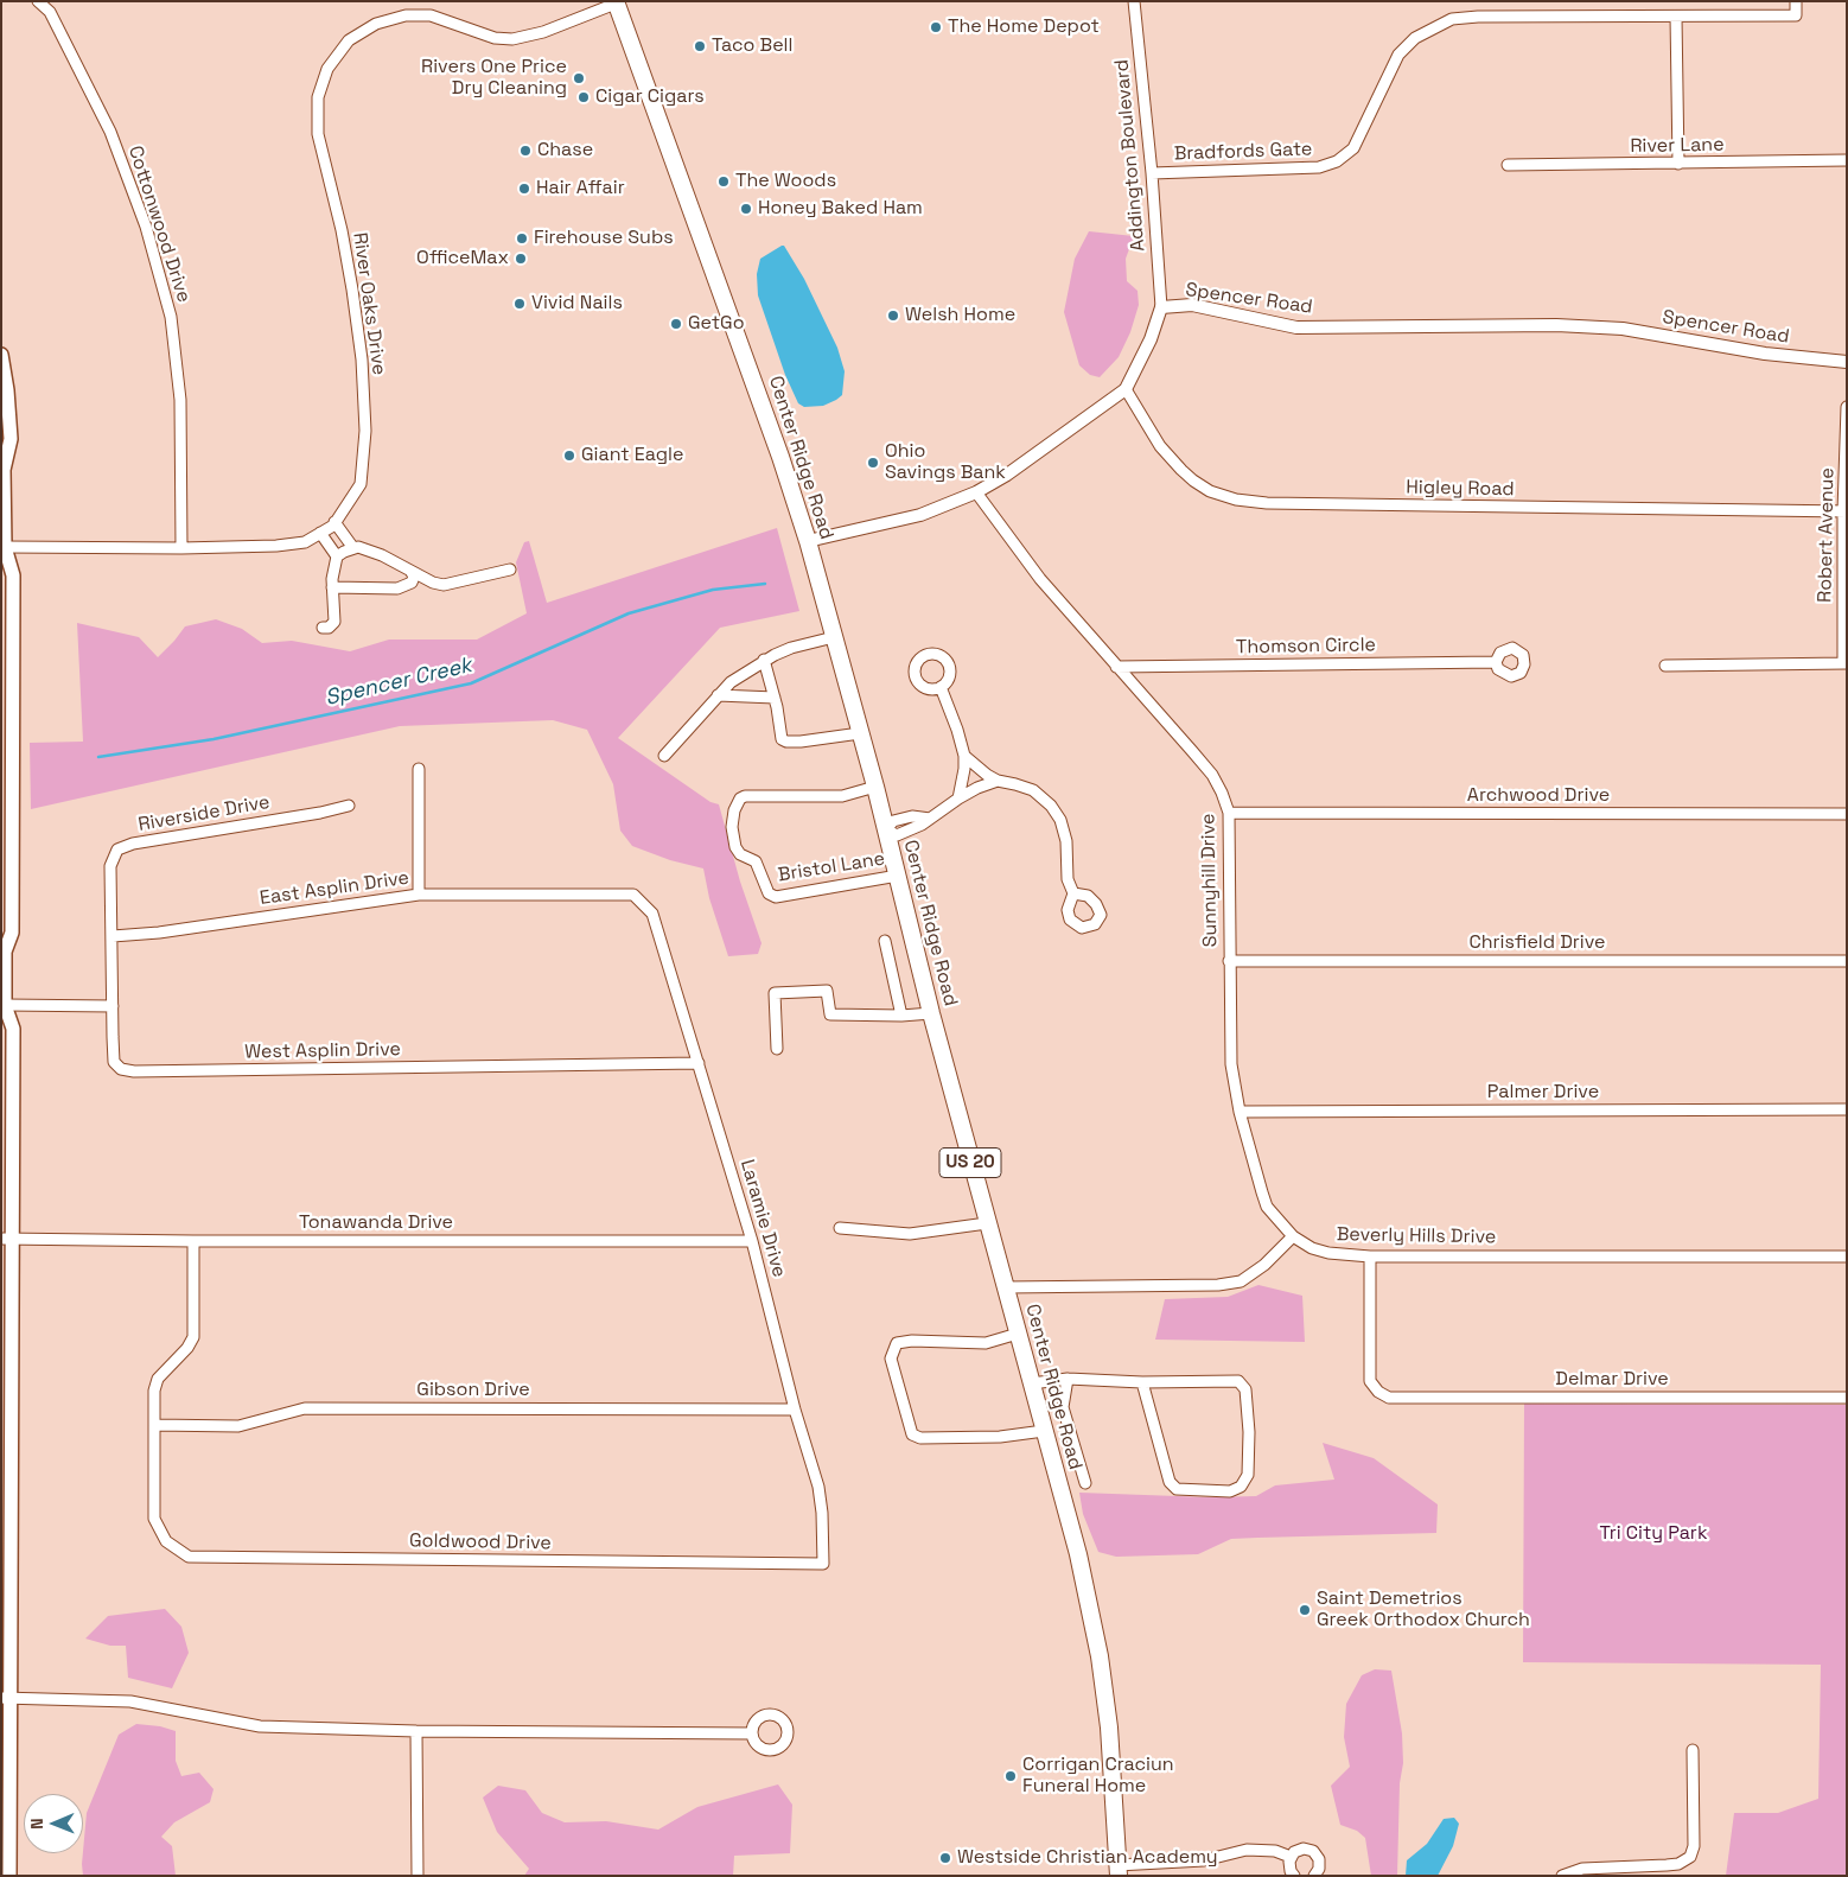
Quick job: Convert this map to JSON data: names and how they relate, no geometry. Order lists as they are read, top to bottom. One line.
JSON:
{"streets":{"main road":["Center Ridge Road","US 20"],"street":["River Lane","Bradfords Gate","Addington Boulevard","Cottonwood Drive","Spencer Road","River Oaks Drive","Higley Road","Robert Avenue","Thomson Circle","Archwood Drive","Riverside Drive","Bristol Lane","Sunnyhill Drive","East Asplin Drive","Chrisfield Drive","West Asplin Drive","Palmer Drive","Laramie Drive","Tonawanda Drive","Beverly Hills Drive","Delmar Drive","Gibson Drive","Goldwood Drive"]},"crossings":[["Bradfords Gate","Addington Boulevard"],["Addington Boulevard","Spencer Road"],["Cottonwood Drive","River Oaks Drive"],["Spencer Road","Center Ridge Road"],["Spencer Road","Higley Road"],["Spencer Road","Sunnyhill Drive"],["River Oaks Drive","Center Ridge Road"],["Center Ridge Road","Bristol Lane"],["Higley Road","Robert Avenue"],["Thomson Circle","Sunnyhill Drive"],["Archwood Drive","Sunnyhill Drive"],["Riverside Drive","East Asplin Drive"],["Sunnyhill Drive","Chrisfield Drive"],["Sunnyhill Drive","Palmer Drive"],["Sunnyhill Drive","Beverly Hills Drive"],["East Asplin Drive","Laramie Drive"],["West Asplin Drive","Laramie Drive"],["Laramie Drive","Tonawanda Drive"],["Laramie Drive","Gibson Drive"],["Laramie Drive","Goldwood Drive"],["Beverly Hills Drive","Delmar Drive"],["Gibson Drive","Goldwood Drive"]],"water":["Spencer Creek"],"parks":["Tri City Park"],"places":["The Home Depot","Taco Bell","Rivers One Price Dry Cleaning","Cigar Cigars","Chase","The Woods","Hair Affair","Honey Baked Ham","Firehouse Subs","OfficeMax","Vivid Nails","Welsh Home","GetGo","Giant Eagle","Ohio Savings Bank","Saint Demetrios Greek Orthodox Church","Corrigan Craciun Funeral Home","Westside Christian Academy"],"north":"left"}
